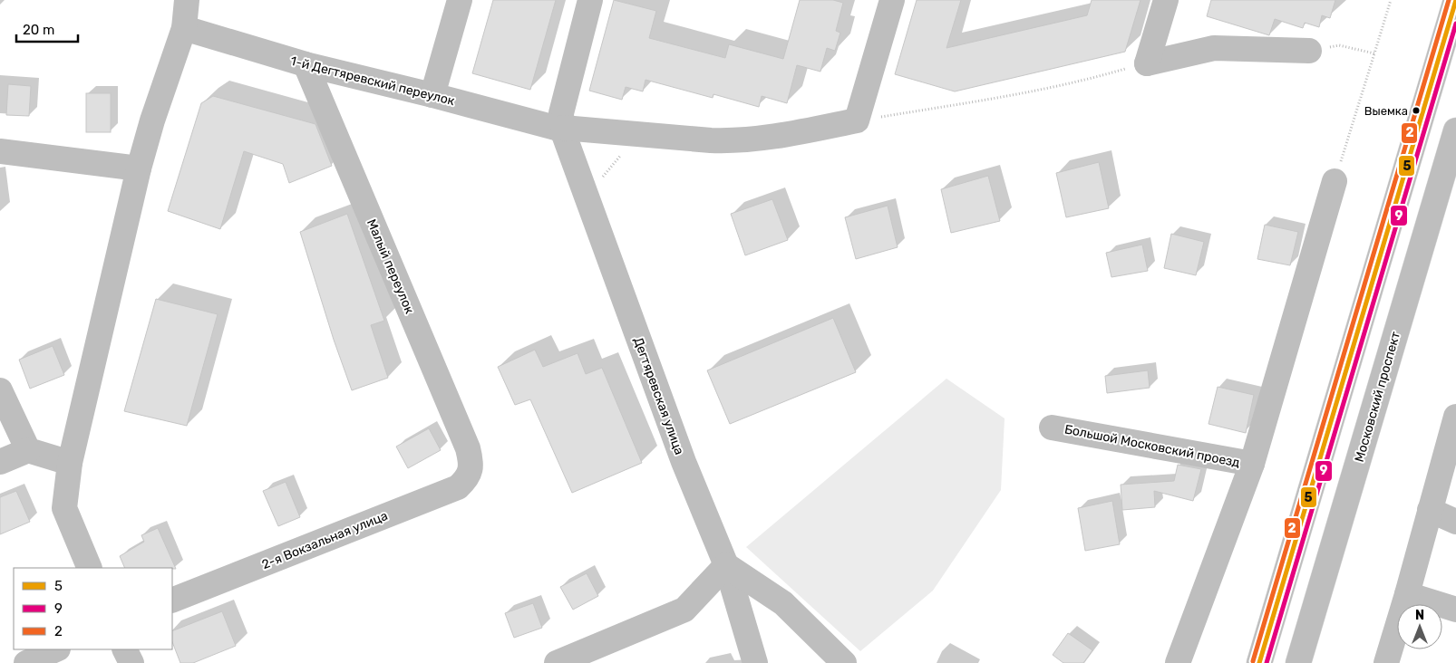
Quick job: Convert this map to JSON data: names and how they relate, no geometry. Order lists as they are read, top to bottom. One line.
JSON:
{"streets":{"street":["1-й Дегтяревский переулок","Малый переулок","Дегтяревская улица","Московский проспект","Большой Московский проезд","2-я Вокзальная улица"]},"crossings":[["1-й Дегтяревский переулок","Малый переулок"],["1-й Дегтяревский переулок","Дегтяревская улица"],["Малый переулок","2-я Вокзальная улица"]],"places":["Выемка"],"lines":["transit line 5","transit line 2","transit line 9"],"legend":["5","9","2"],"scale_bar":"20 m","north":"top"}
